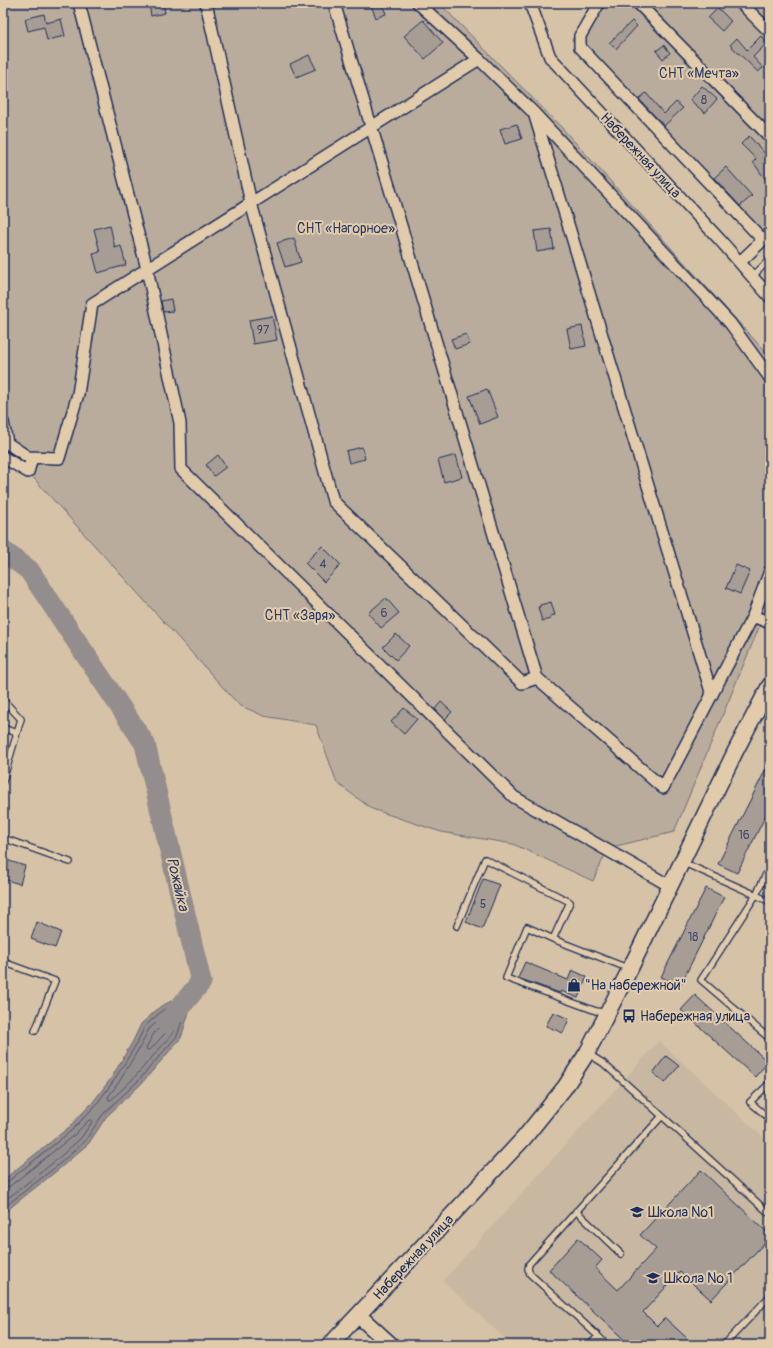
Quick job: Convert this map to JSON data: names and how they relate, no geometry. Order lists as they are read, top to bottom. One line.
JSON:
{"streets":{"street":["Набережная улица"]},"water":["Рожайка"],"parks":["СНТ «Мечта»","СНТ «Нагорное»","СНТ «Заря»"],"places":{"shop":["\"На набережной\""],"bus stop":["Набережная улица"],"school or university":["Школа №1","Школа № 1"]},"house_numbers":["8","97","4","6","16","5","18"]}
